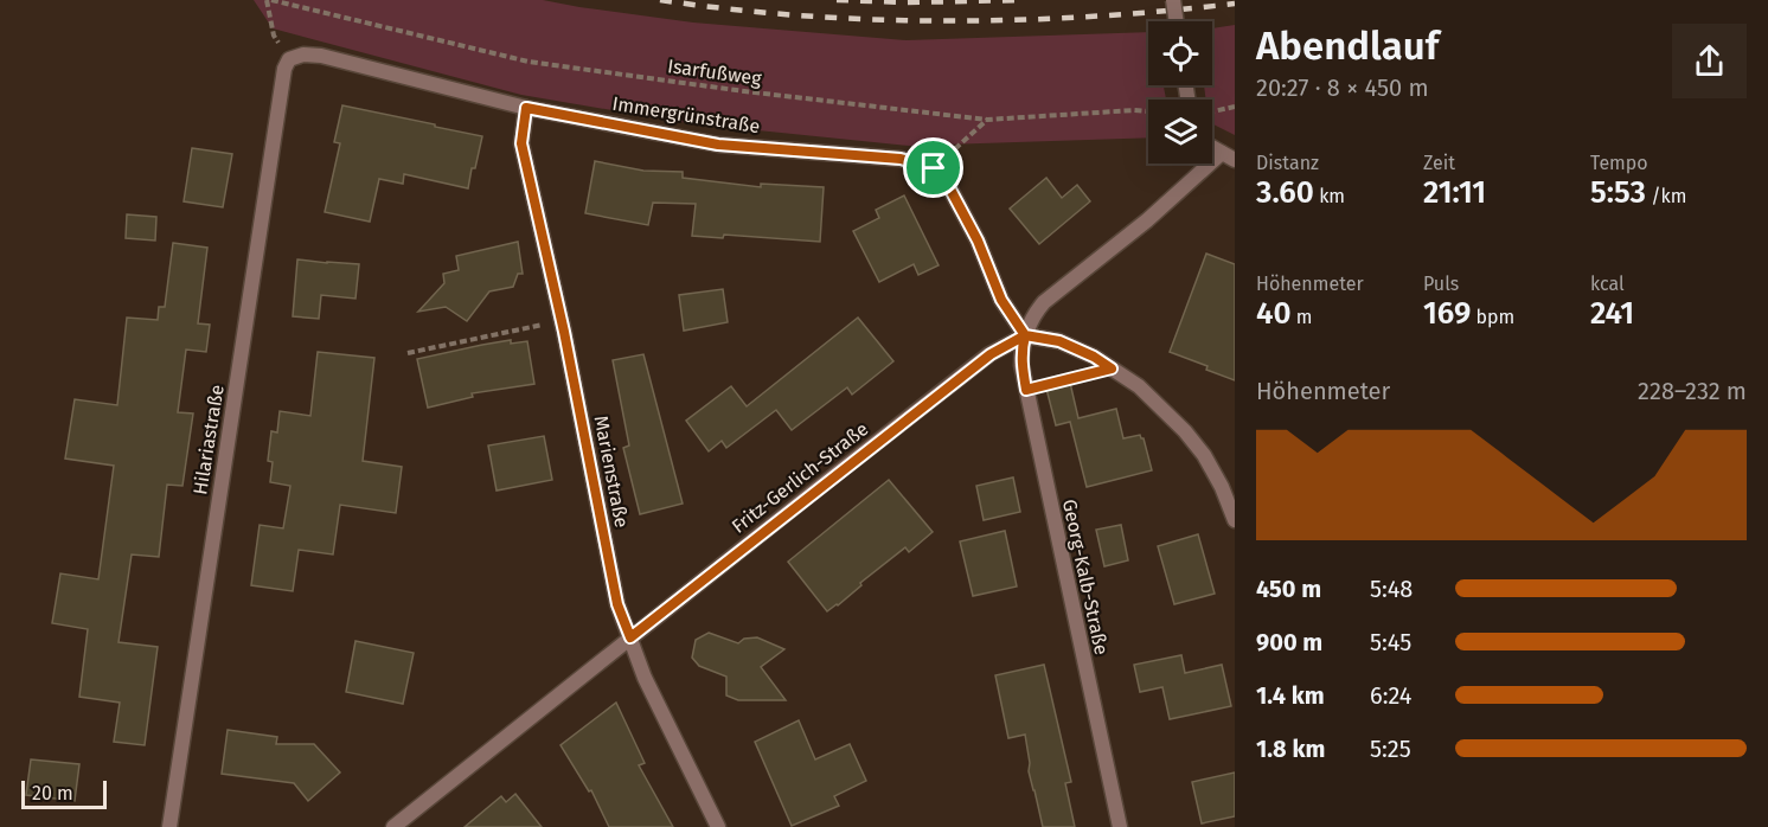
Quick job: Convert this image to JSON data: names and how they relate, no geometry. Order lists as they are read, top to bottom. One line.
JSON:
{"streets":{"street":["Immergrünstraße","Hilariastraße","Marienstraße","Fritz-Gerlich-Straße","Georg-Kalb-Straße"],"path":["Isarfußweg"]},"crossings":[["Immergrünstraße","Hilariastraße"],["Immergrünstraße","Marienstraße"],["Marienstraße","Fritz-Gerlich-Straße"],["Fritz-Gerlich-Straße","Georg-Kalb-Straße"]],"scale_bar":"20 m","page":{"heading":["Abendlauf","20:27 · 8 × 450 m"],"stats":[["Distanz","3.60 km"],["Zeit","21:11"],["Tempo","5:53 /km"],["Höhenmeter","40 m"],["Puls","169 bpm"],["kcal","241"]],"chart":["Höhenmeter","228–232 m"],"list":[{"name":"450 m","note":"5:48"},{"name":"900 m","note":"5:45"},{"name":"1.4 km","note":"6:24"},{"name":"1.8 km","note":"5:25"}],"scale":"20 m"}}
